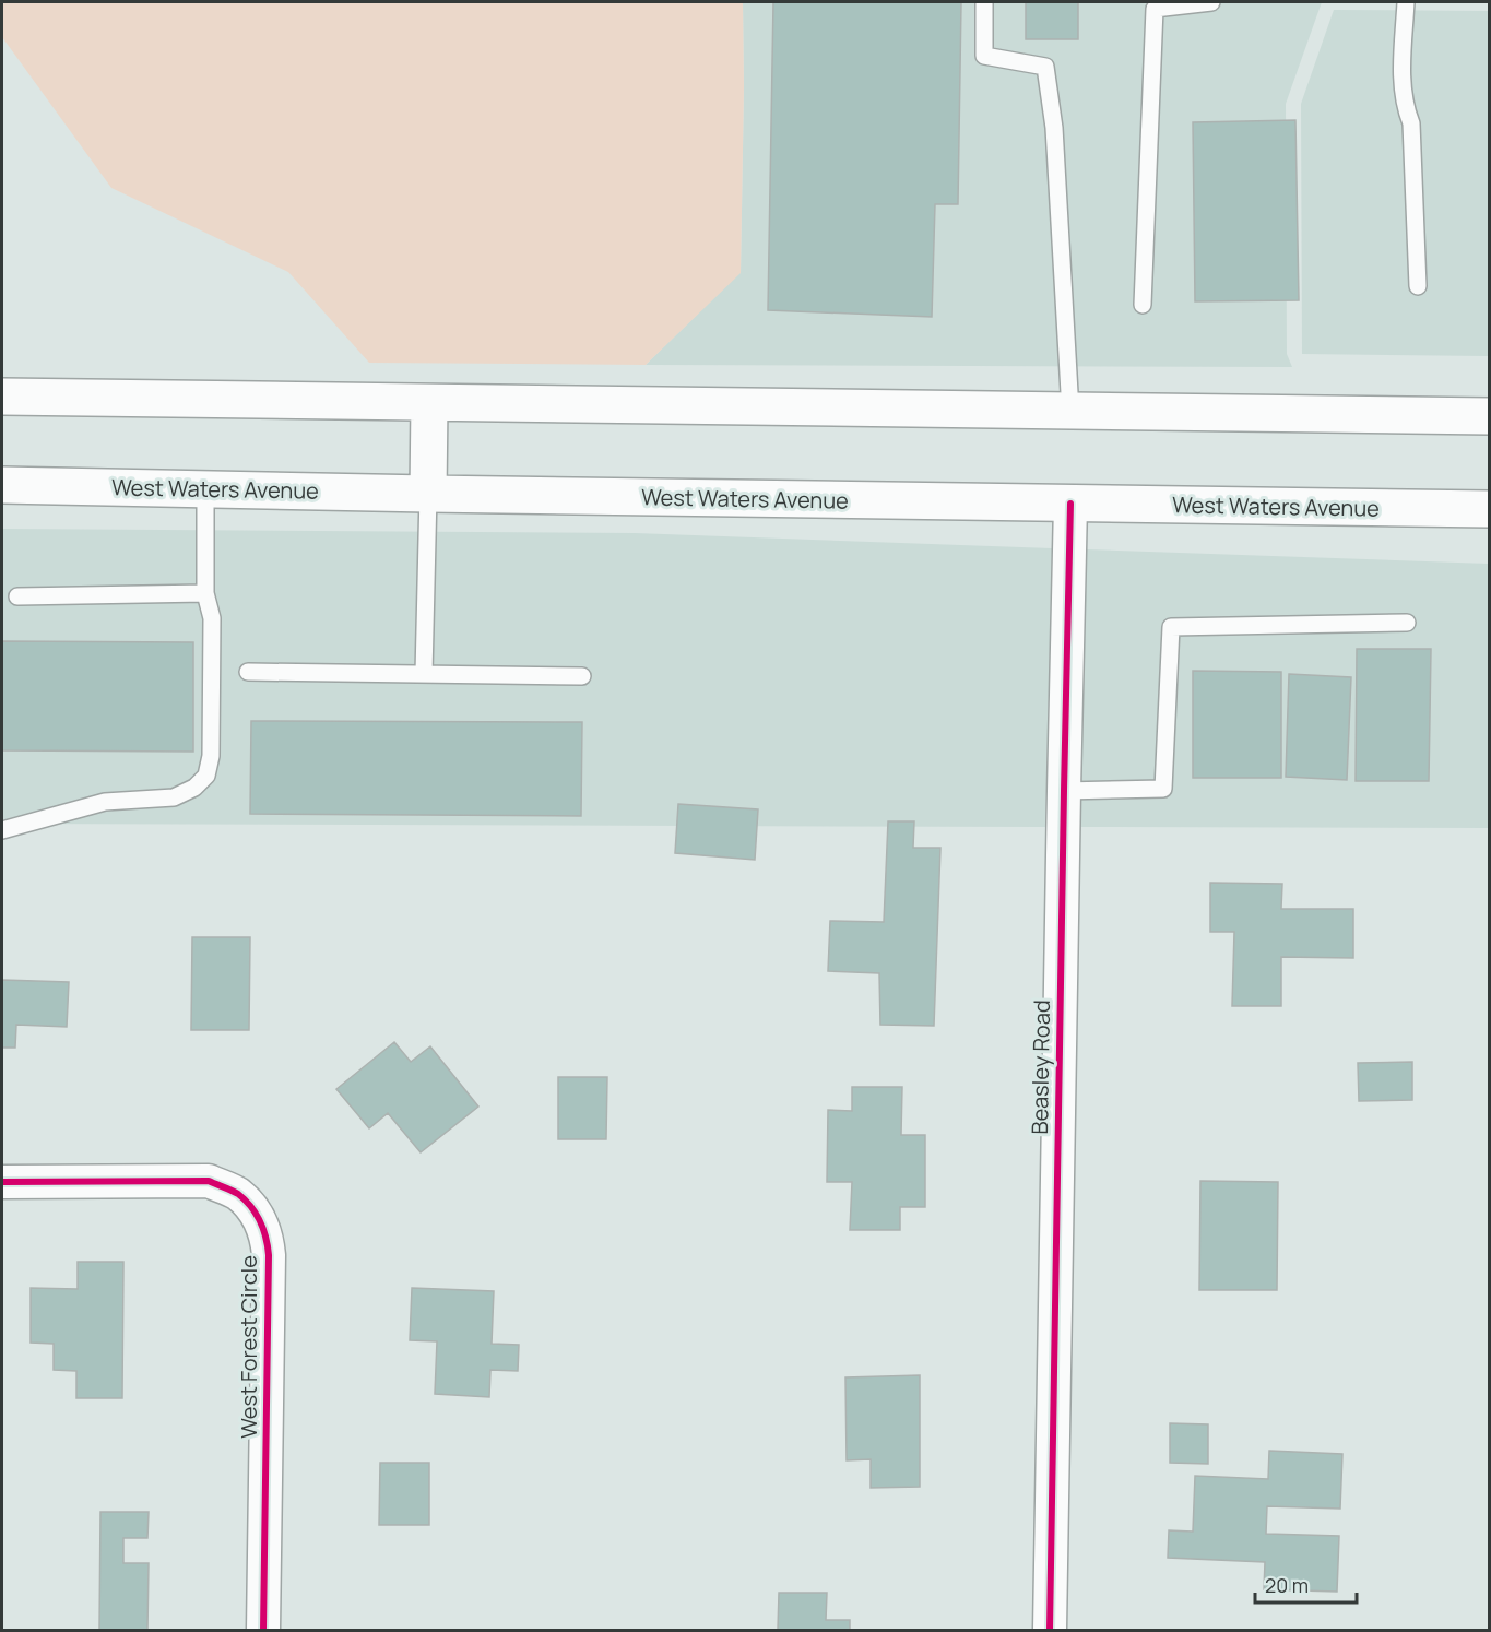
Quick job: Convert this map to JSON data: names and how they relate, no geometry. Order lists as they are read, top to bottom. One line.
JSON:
{"streets":{"main road":["West Waters Avenue"],"street":["Beasley Road","West Forest Circle"]},"crossings":[["West Waters Avenue","Beasley Road"]],"scale_bar":"20 m"}
